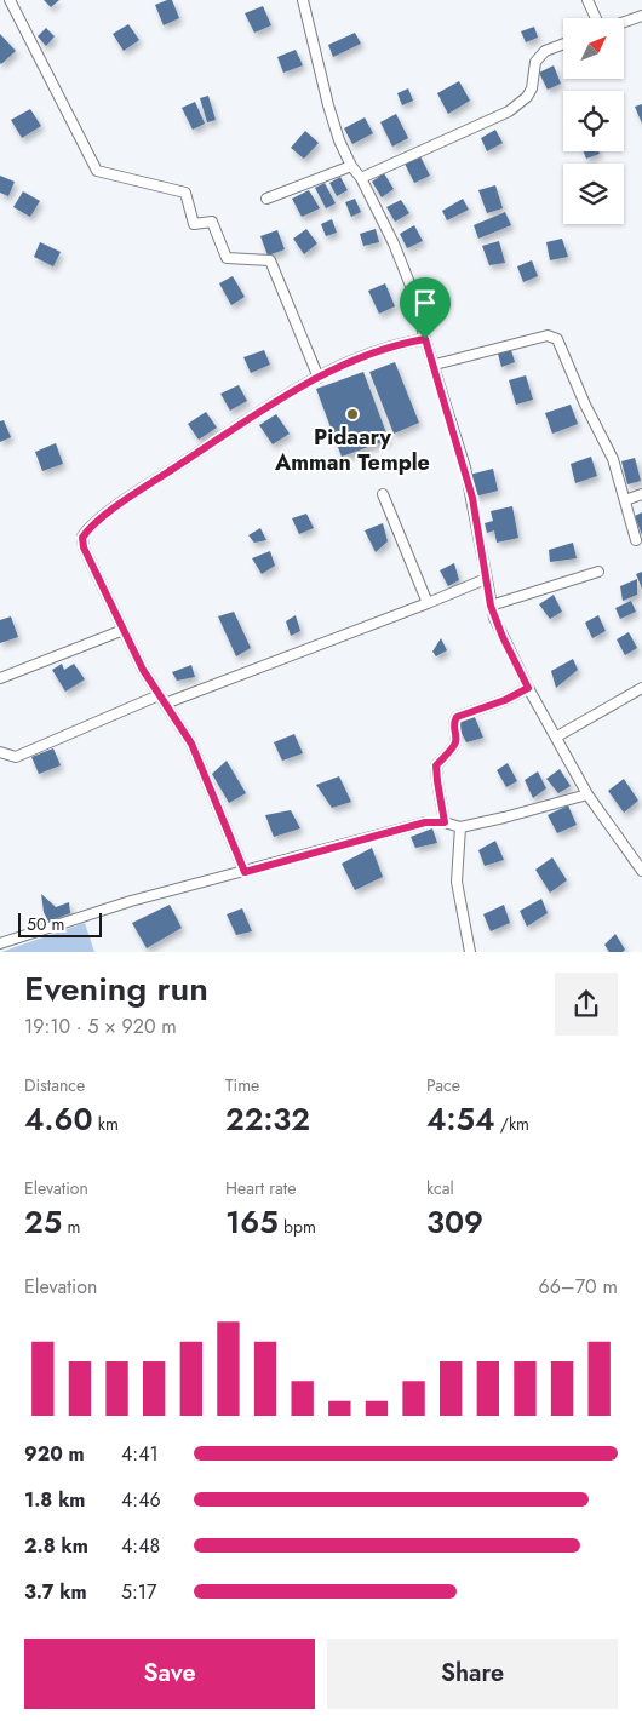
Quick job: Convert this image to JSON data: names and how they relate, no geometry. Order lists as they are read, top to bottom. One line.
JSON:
{"places":["Pidaary Amman Temple"],"scale_bar":"50 m","north":"top right","page":{"scale":"50 m","heading":["Evening run","19:10 · 5 × 920 m"],"stats":[["Distance","4.60 km"],["Time","22:32"],["Pace","4:54 /km"],["Elevation","25 m"],["Heart rate","165 bpm"],["kcal","309"]],"chart":["Elevation","66–70 m"],"list":[{"name":"920 m","note":"4:41"},{"name":"1.8 km","note":"4:46"},{"name":"2.8 km","note":"4:48"},{"name":"3.7 km","note":"5:17"}],"buttons":["Save","Share"]}}
